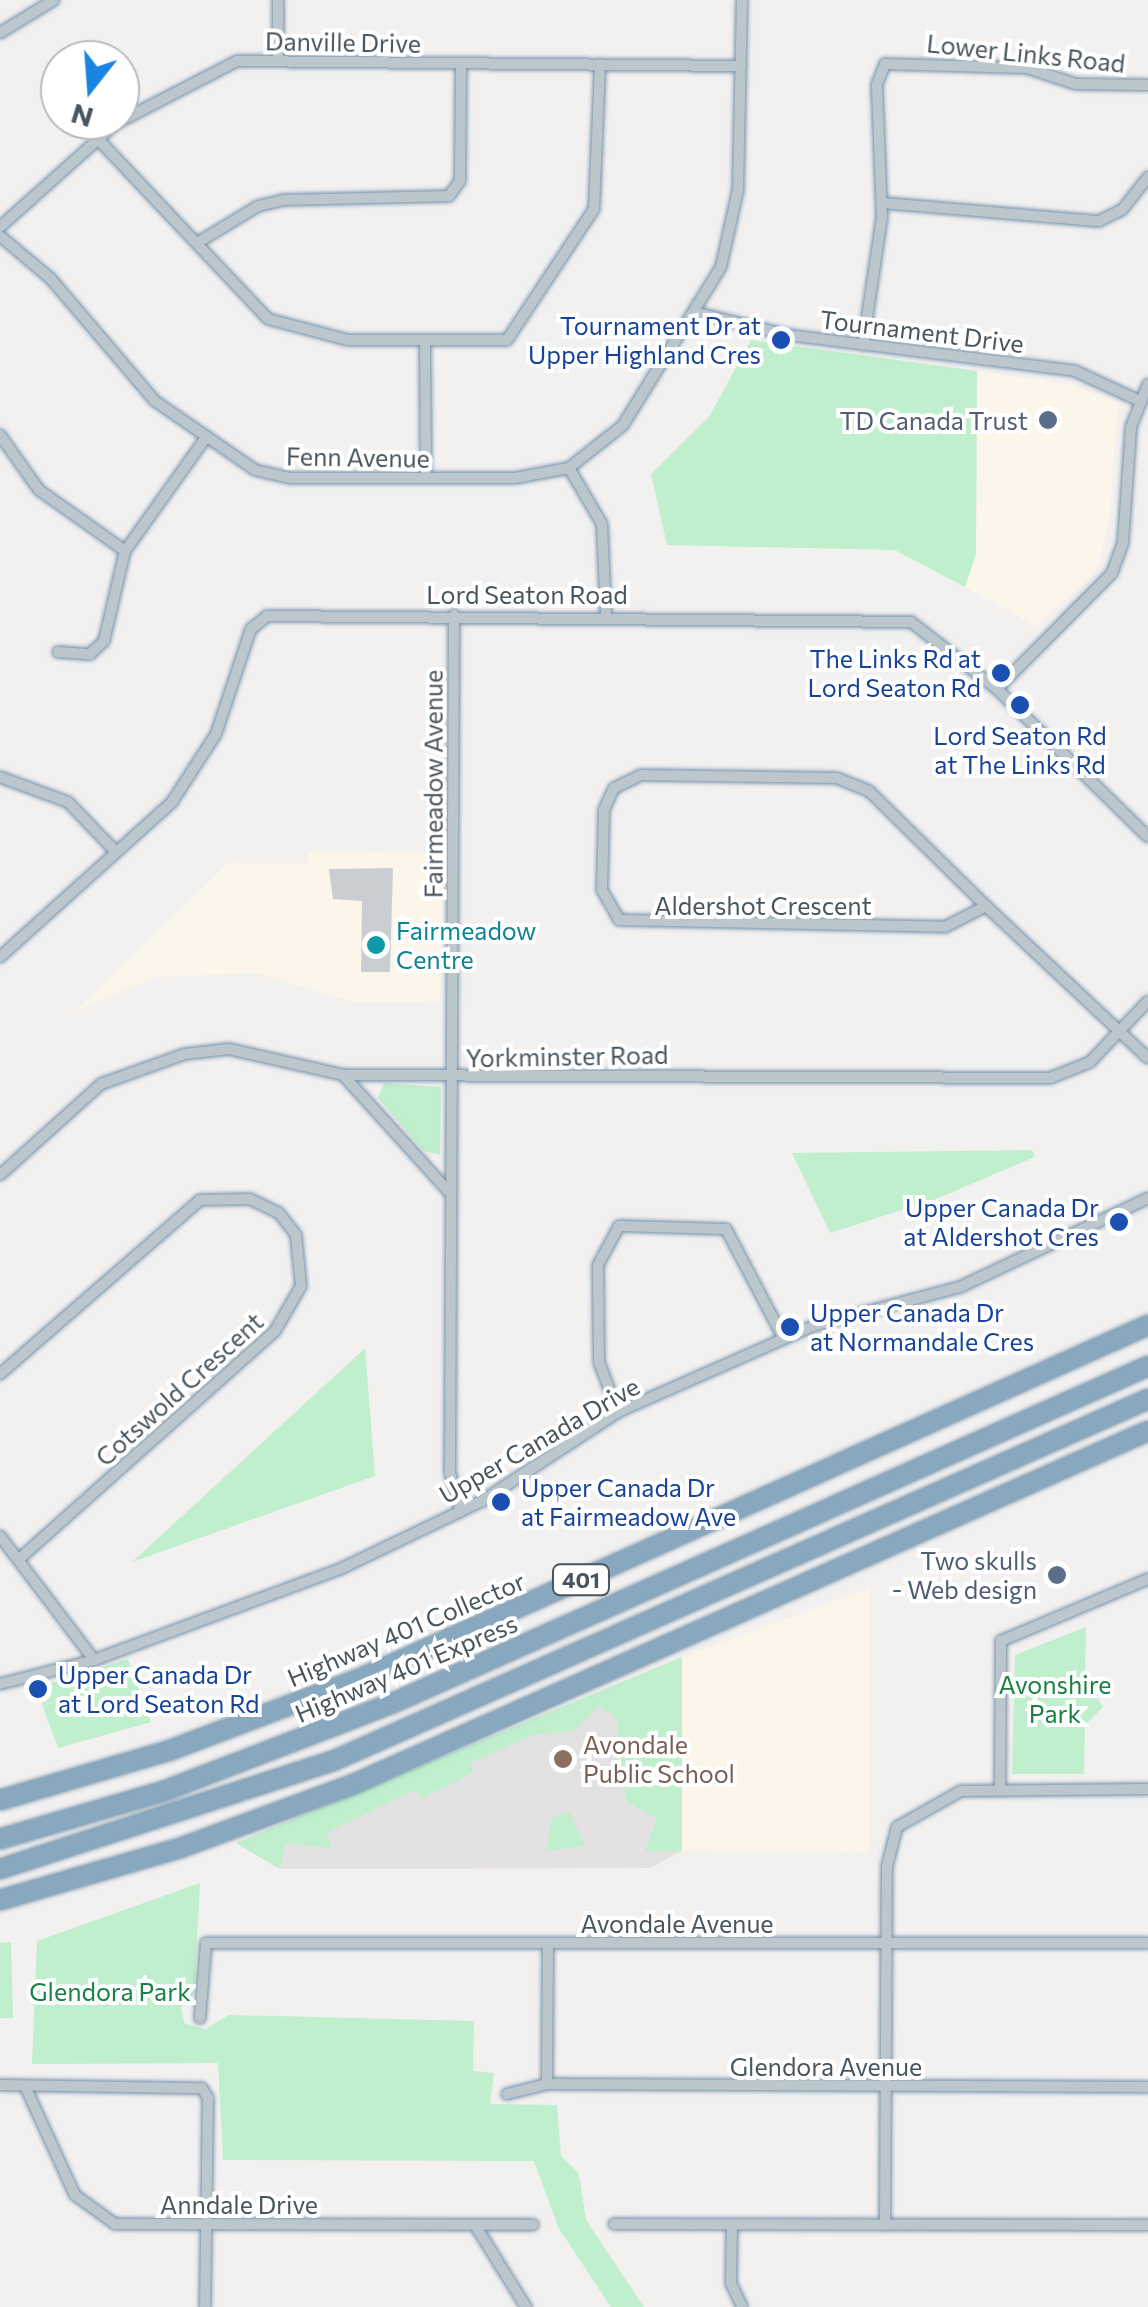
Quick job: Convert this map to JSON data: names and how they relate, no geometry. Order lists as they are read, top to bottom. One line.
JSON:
{"streets":{"highway":["401","Highway 401 Collector","Highway 401 Express"],"street":["Danville Drive","Lower Links Road","Tournament Drive","Fenn Avenue","Lord Seaton Road","Fairmeadow Avenue","Aldershot Crescent","Yorkminster Road","Cotswold Crescent","Upper Canada Drive","Avondale Avenue","Glendora Avenue","Anndale Drive"]},"crossings":[["Lower Links Road","Tournament Drive"],["Lord Seaton Road","Fairmeadow Avenue"],["Fairmeadow Avenue","Yorkminster Road"],["Fairmeadow Avenue","Upper Canada Drive"],["Aldershot Crescent","Yorkminster Road"]],"parks":["Avonshire Park","Glendora Park"],"places":["Tournament Dr at Upper Highland Cres","TD Canada Trust","The Links Rd at Lord Seaton Rd","Lord Seaton Rd at The Links Rd","Fairmeadow Centre","Upper Canada Dr at Aldershot Cres","Upper Canada Dr at Normandale Cres","Upper Canada Dr at Fairmeadow Ave","Two skulls - Web design","Upper Canada Dr at Lord Seaton Rd","Avondale Public School"],"north":"bottom"}
